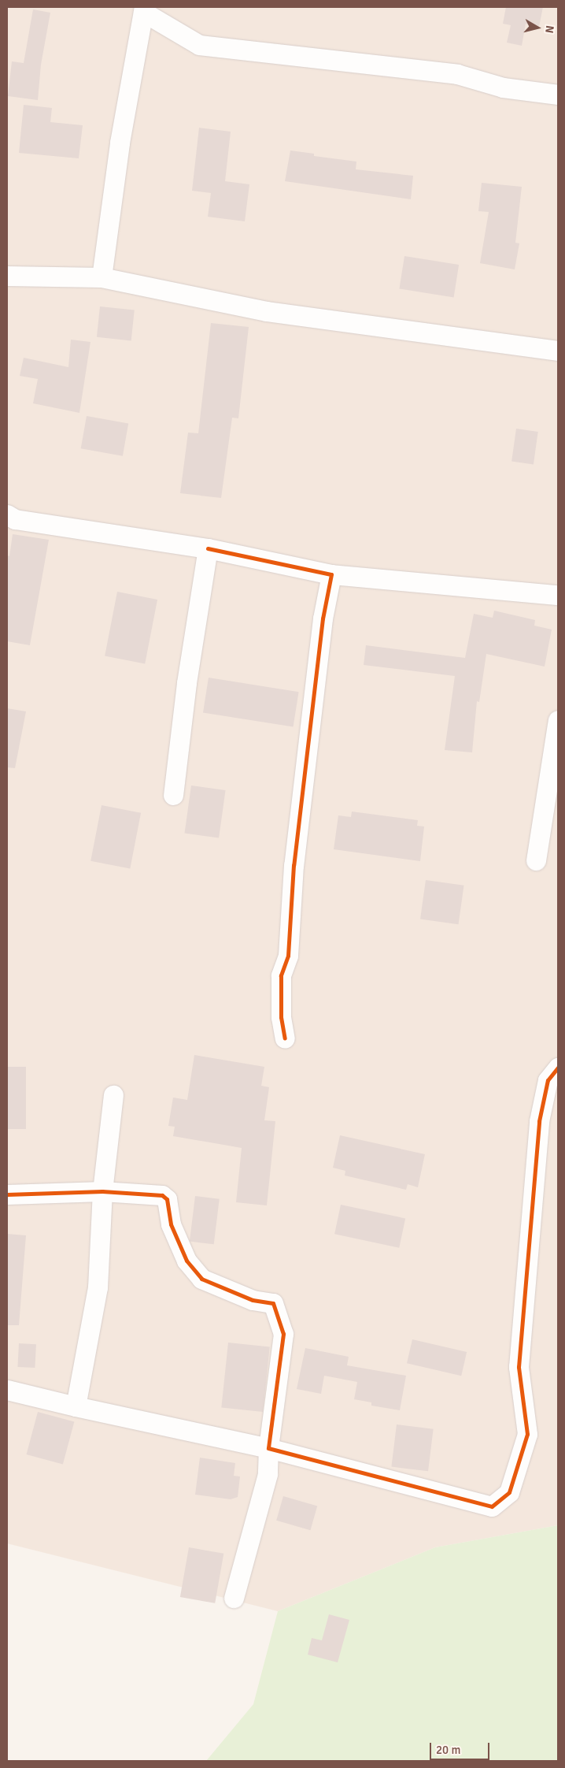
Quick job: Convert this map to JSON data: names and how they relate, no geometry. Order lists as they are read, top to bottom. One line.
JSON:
{"scale_bar":"20 m","north":"right"}
